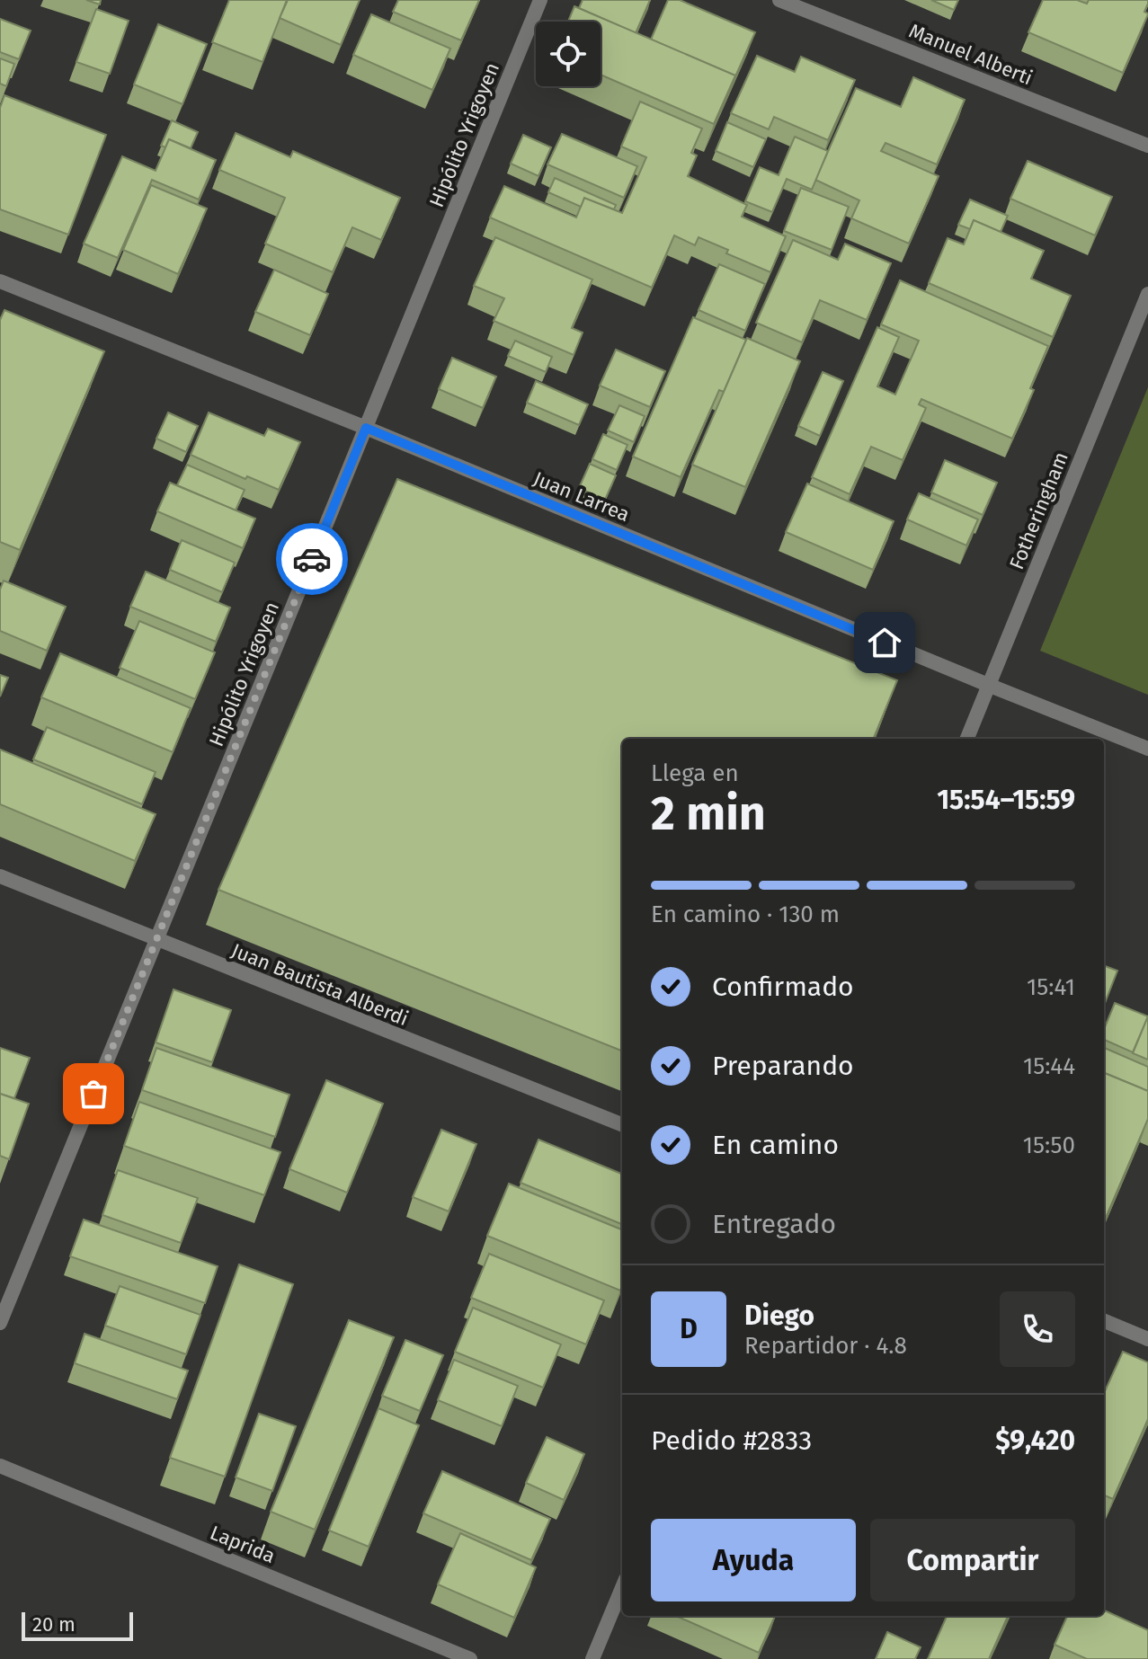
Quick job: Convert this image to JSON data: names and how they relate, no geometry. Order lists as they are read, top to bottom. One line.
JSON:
{"streets":{"street":["Manuel Alberti","Hipólito Yrigoyen","Juan Larrea","Fotheringham","Juan Bautista Alberdi","Laprida"]},"crossings":[["Hipólito Yrigoyen","Juan Larrea"],["Hipólito Yrigoyen","Juan Bautista Alberdi"],["Juan Larrea","Fotheringham"]],"scale_bar":"20 m","page":{"heading":["2 min","Llega en","15:54–15:59"],"panel":["Diego","Repartidor · 4.8","Pedido #2833","$9,420"],"bar":"En camino · 130 m","list":[["Confirmado","15:41"],["Preparando","15:44"],["En camino","15:50"],"Entregado"],"round":"D","buttons":["Ayuda","Compartir"],"scale":"20 m"}}
